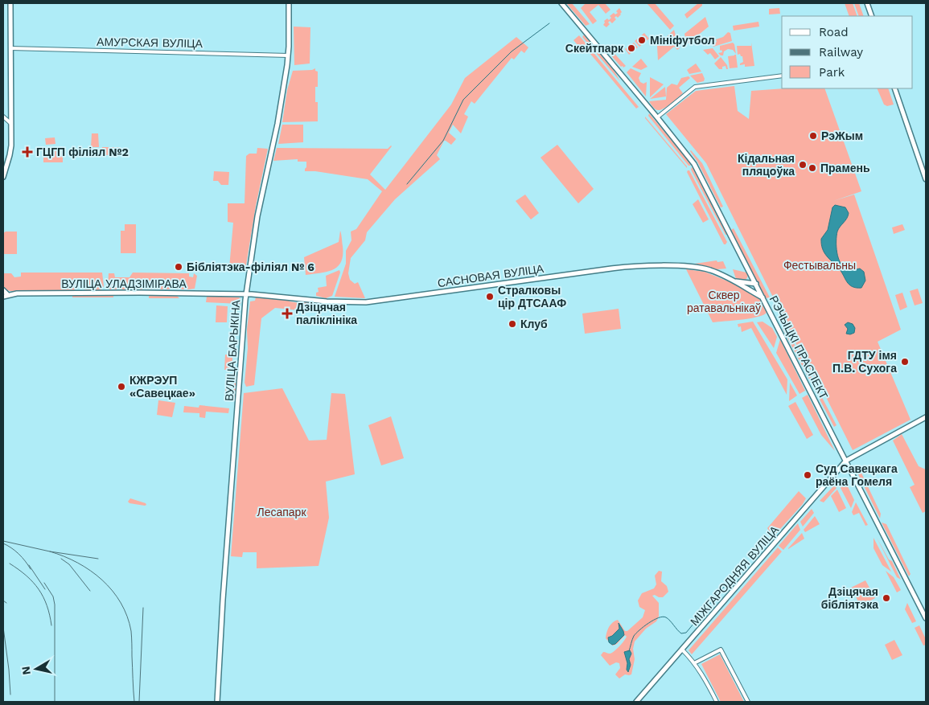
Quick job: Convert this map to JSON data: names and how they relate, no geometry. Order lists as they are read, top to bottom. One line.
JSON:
{"streets":{"main road":["САСНОВАЯ ВУЛІЦА","ВУЛІЦА УЛАДЗІМІРАВА","РЭЧЫЦКІ ПРАСПЕКТ","ВУЛІЦА БАРЫКІНА","МІЖГАРОДНЯЯ ВУЛІЦА"],"street":["АМУРСКАЯ ВУЛІЦА"]},"crossings":[["АМУРСКАЯ ВУЛІЦА","ВУЛІЦА БАРЫКІНА"],["САСНОВАЯ ВУЛІЦА","ВУЛІЦА УЛАДЗІМІРАВА"],["САСНОВАЯ ВУЛІЦА","РЭЧЫЦКІ ПРАСПЕКТ"],["САСНОВАЯ ВУЛІЦА","ВУЛІЦА БАРЫКІНА"],["ВУЛІЦА УЛАДЗІМІРАВА","ВУЛІЦА БАРЫКІНА"],["РЭЧЫЦКІ ПРАСПЕКТ","МІЖГАРОДНЯЯ ВУЛІЦА"]],"parks":["Фестывальны","Сквер ратавальнікаў","Лесапарк"],"places":{"other":["Мініфутбол","Скейтпарк","РэЖым","Кідальная пляцоўка","Прамень","Бібліятэка-філіял № 6","Стралковы цір ДТСААФ","Клуб","ГДТУ імя П.В. Сухога","КЖРЭУП «Савецкае»","Суд Савецкага раёна Гомеля","Дзіцячая бібліятэка"],"health":["ГЦГП філіял №2","Дзіцячая паліклініка"]},"legend":["Road","Railway","Park"],"north":"left"}
